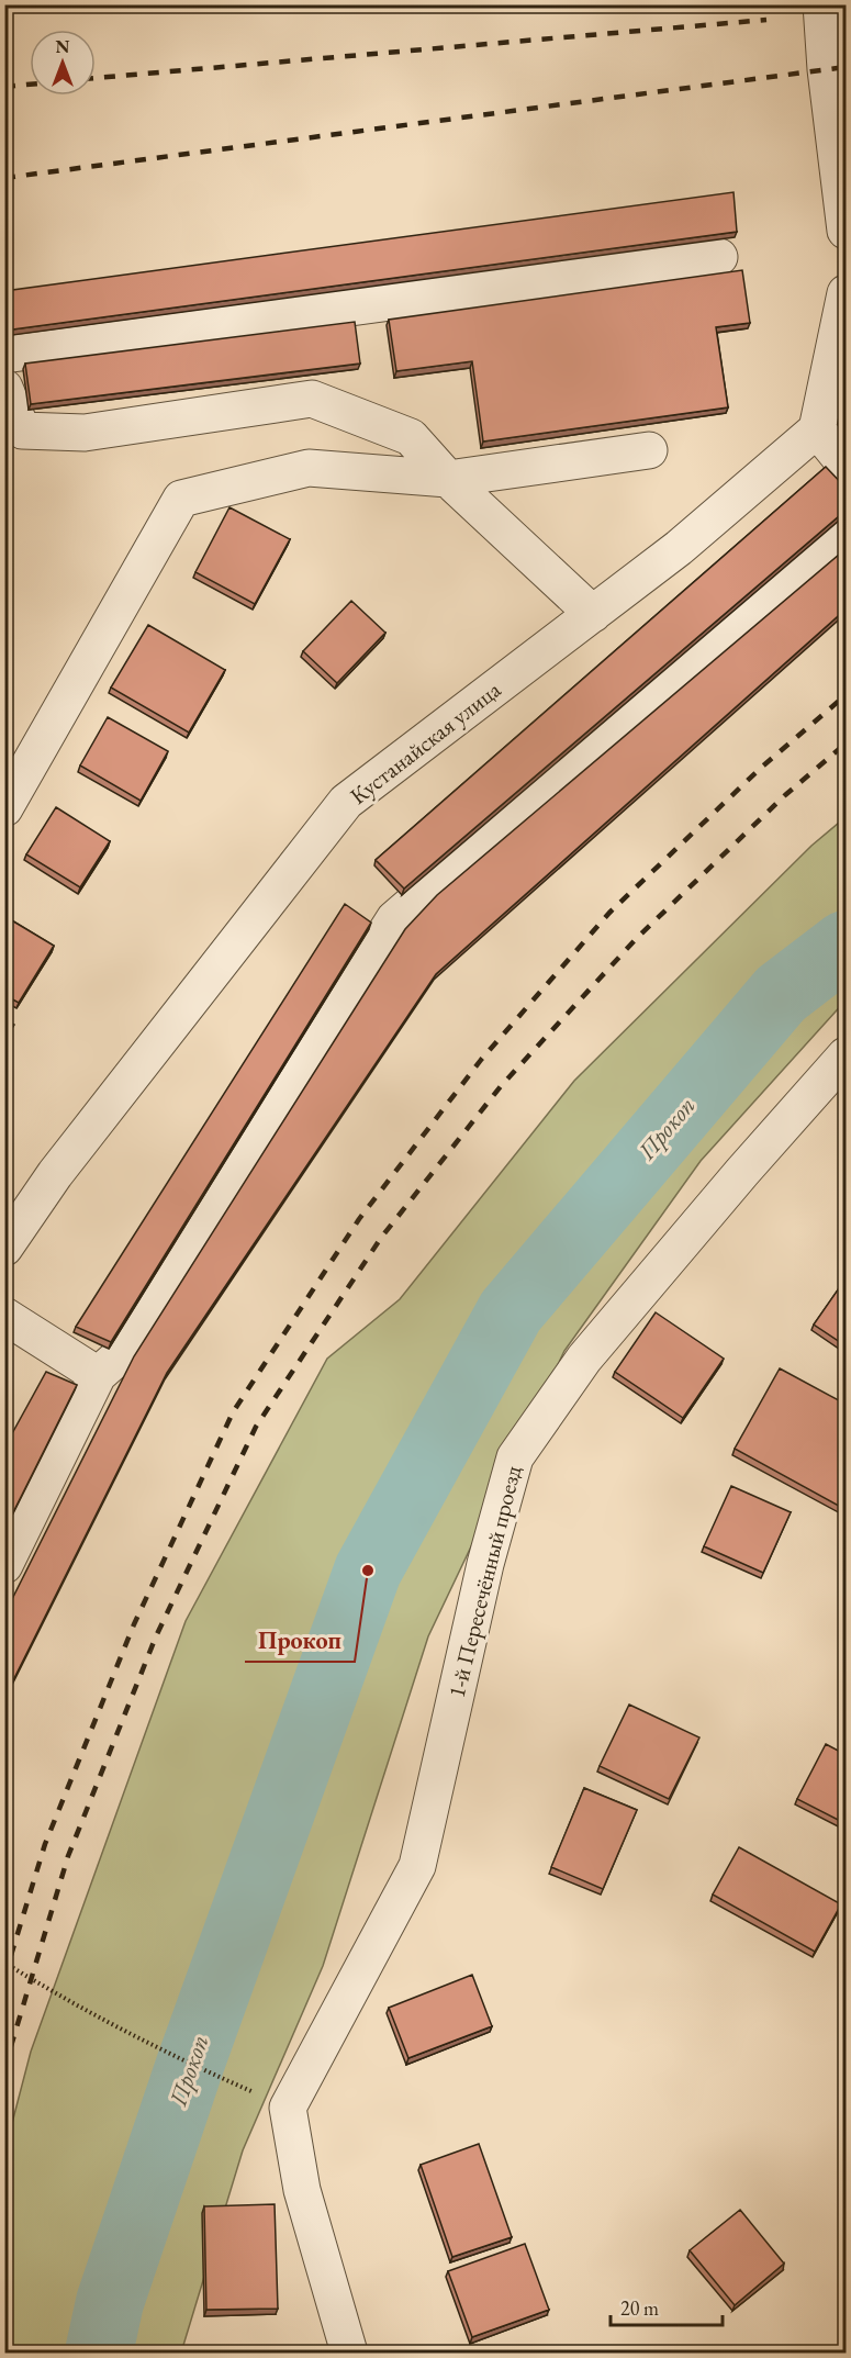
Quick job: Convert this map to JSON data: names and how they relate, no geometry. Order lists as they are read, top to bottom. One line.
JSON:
{"streets":{"street":["Кустанайская улица","1-й Пересечённый проезд"]},"water":["Прокоп"],"places":["Прокоп"],"scale_bar":"20 m","north":"top"}
